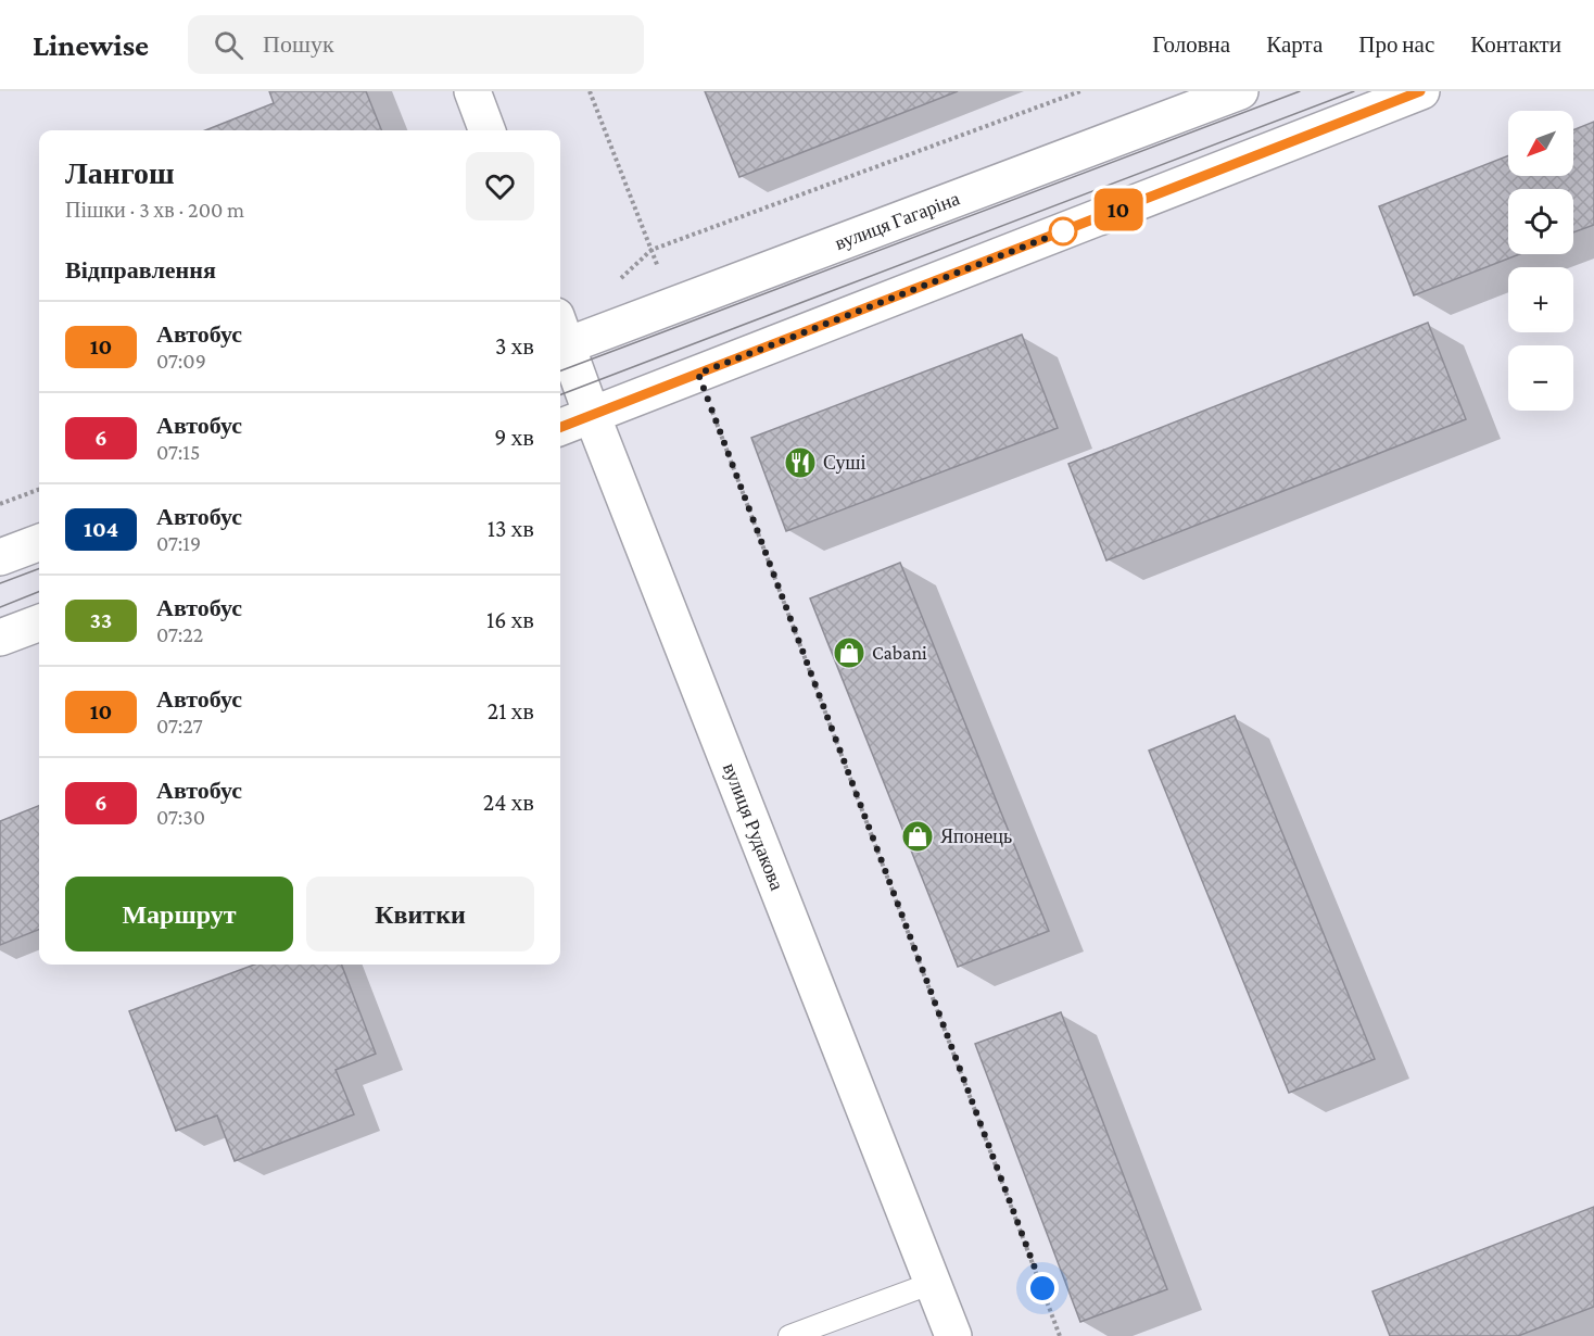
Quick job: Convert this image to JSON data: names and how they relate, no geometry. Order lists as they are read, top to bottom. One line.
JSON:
{"streets":{"street":["вулиця Гагаріна","вулиця Рудакова"]},"places":{"restaurant":["Суші"],"shop":["Cabani","Японець"]},"lines":["bus line 10"],"north":"bottom left","page":{"header":"Linewise","search":"Пошук","nav":["Головна","Карта","Про нас","Контакти"],"on_map":"10","map_buttons":["+","−"],"heading":[["Лангош","Пішки · 3 хв · 200 m"],"Відправлення"],"list":[{"mark":"10","name":"Автобус","note":"07:09","value":"3 хв"},{"mark":"6","name":"Автобус","note":"07:15","value":"9 хв"},{"mark":"104","name":"Автобус","note":"07:19","value":"13 хв"},{"mark":"33","name":"Автобус","note":"07:22","value":"16 хв"},{"mark":"10","name":"Автобус","note":"07:27","value":"21 хв"},{"mark":"6","name":"Автобус","note":"07:30","value":"24 хв"}],"buttons":["Маршрут","Квитки"]}}
